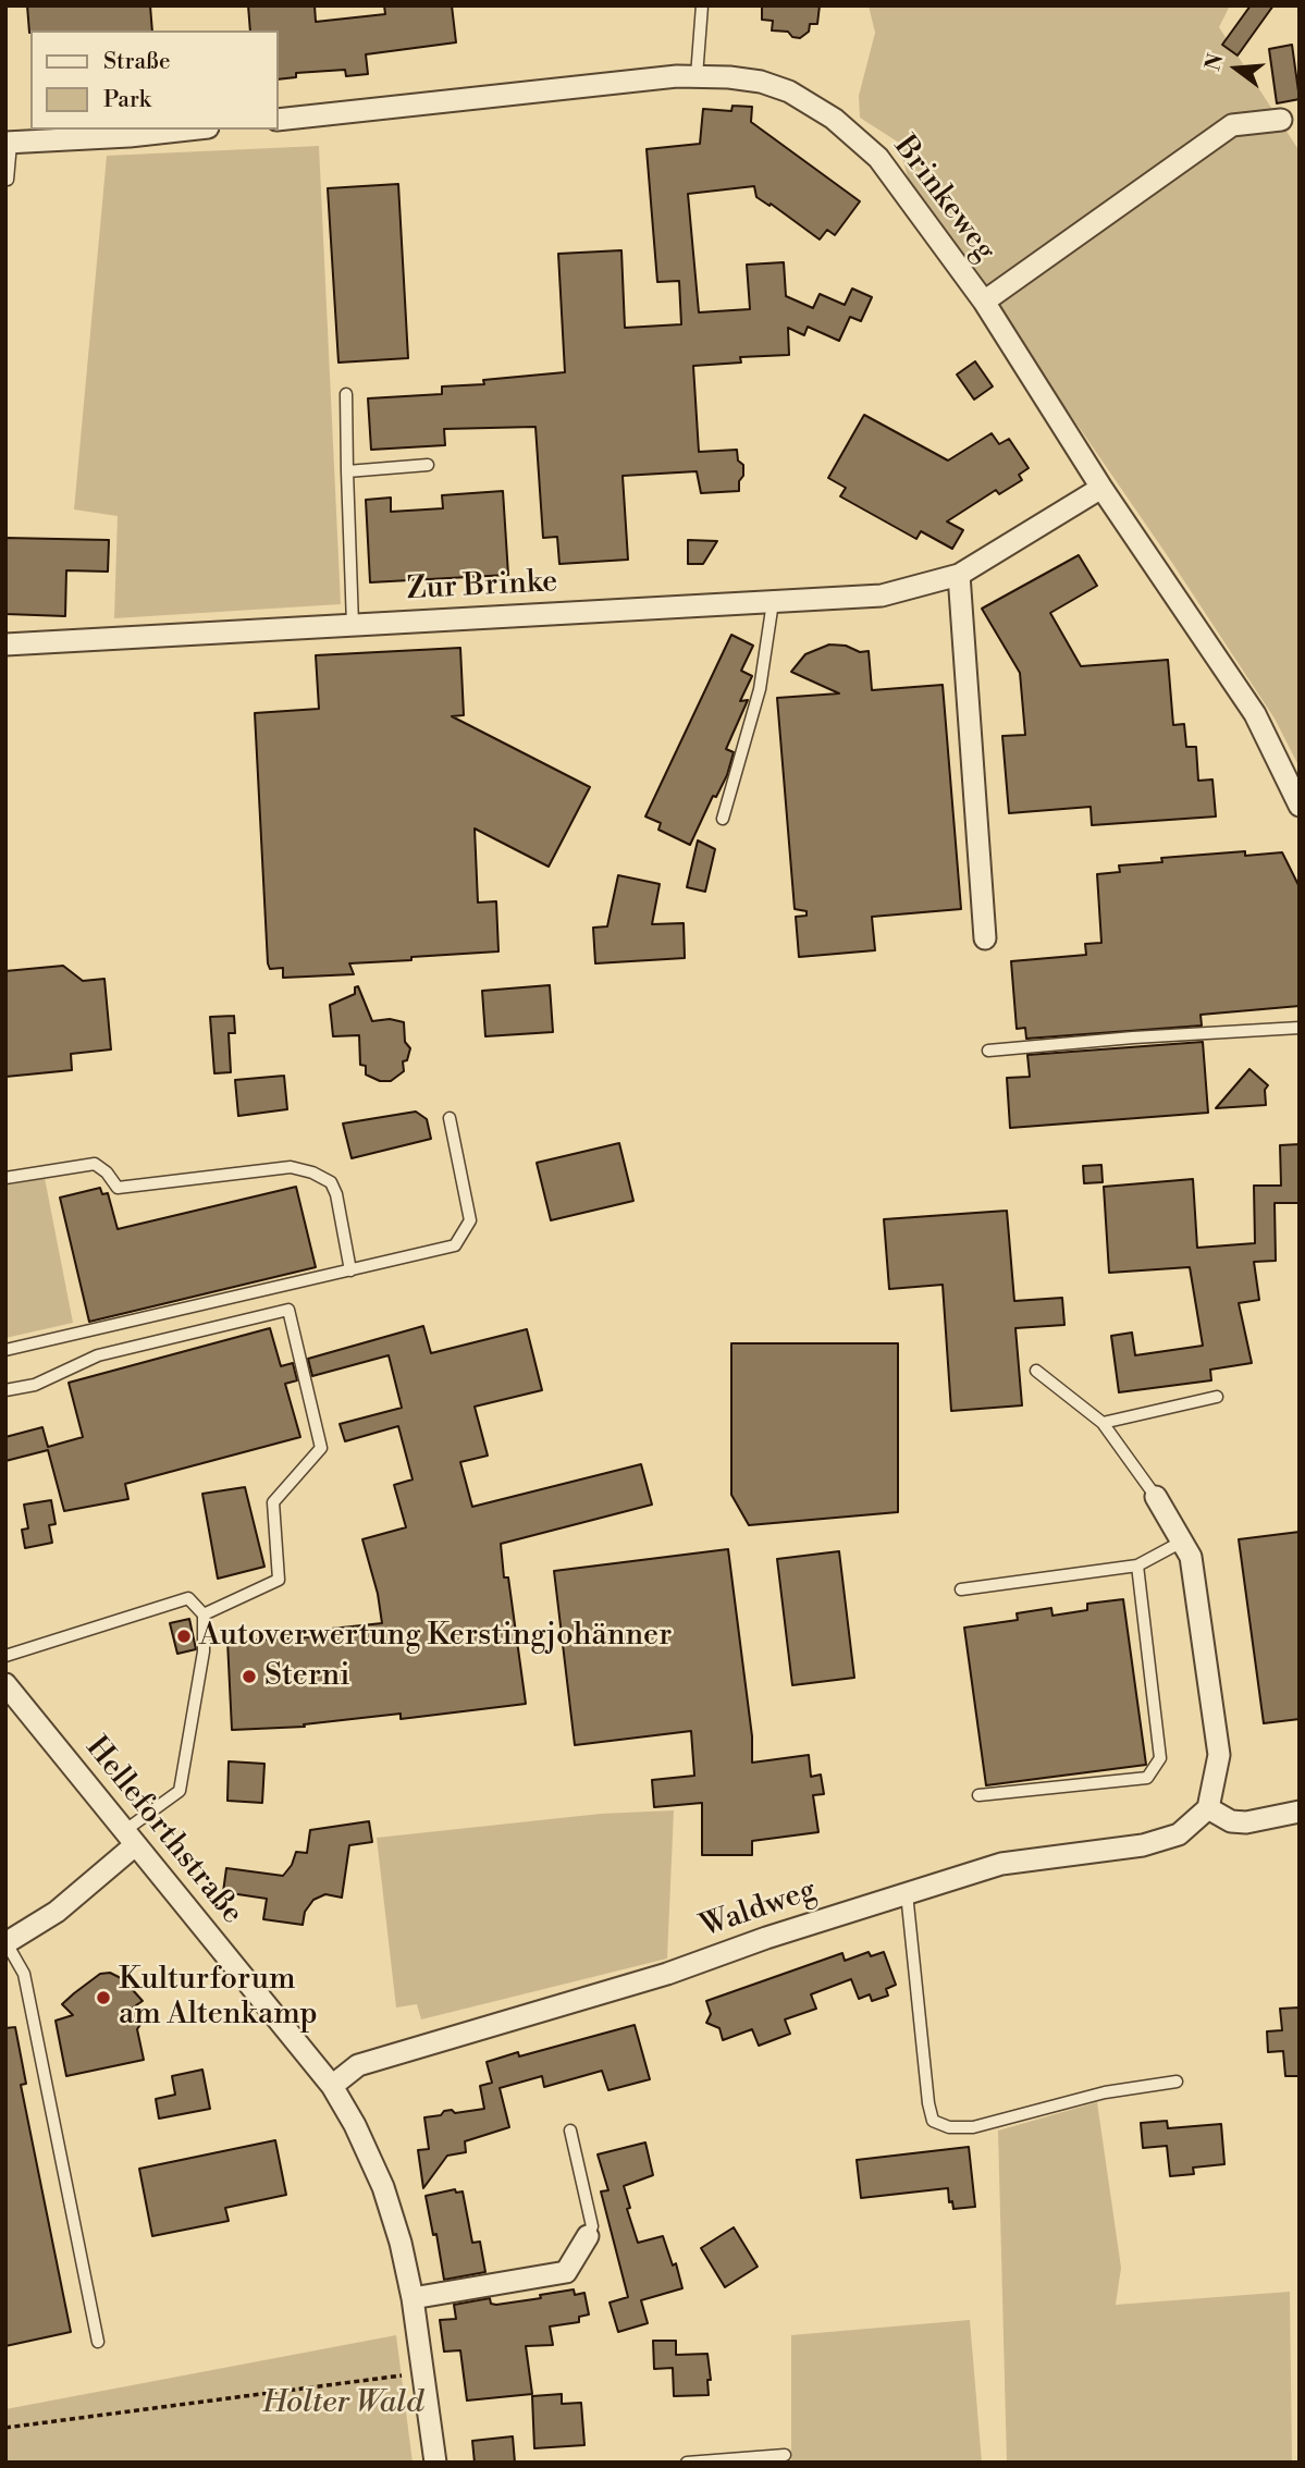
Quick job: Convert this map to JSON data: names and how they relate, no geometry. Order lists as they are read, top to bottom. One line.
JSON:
{"streets":{"street":["Brinkeweg","Zur Brinke","Helleforthstraße","Waldweg"]},"crossings":[["Brinkeweg","Zur Brinke"],["Helleforthstraße","Waldweg"]],"parks":["Holter Wald"],"places":["Autoverwertung Kerstingjohänner","Sterni","Kulturforum am Altenkamp"],"legend":["Straße","Park"],"north":"left"}
